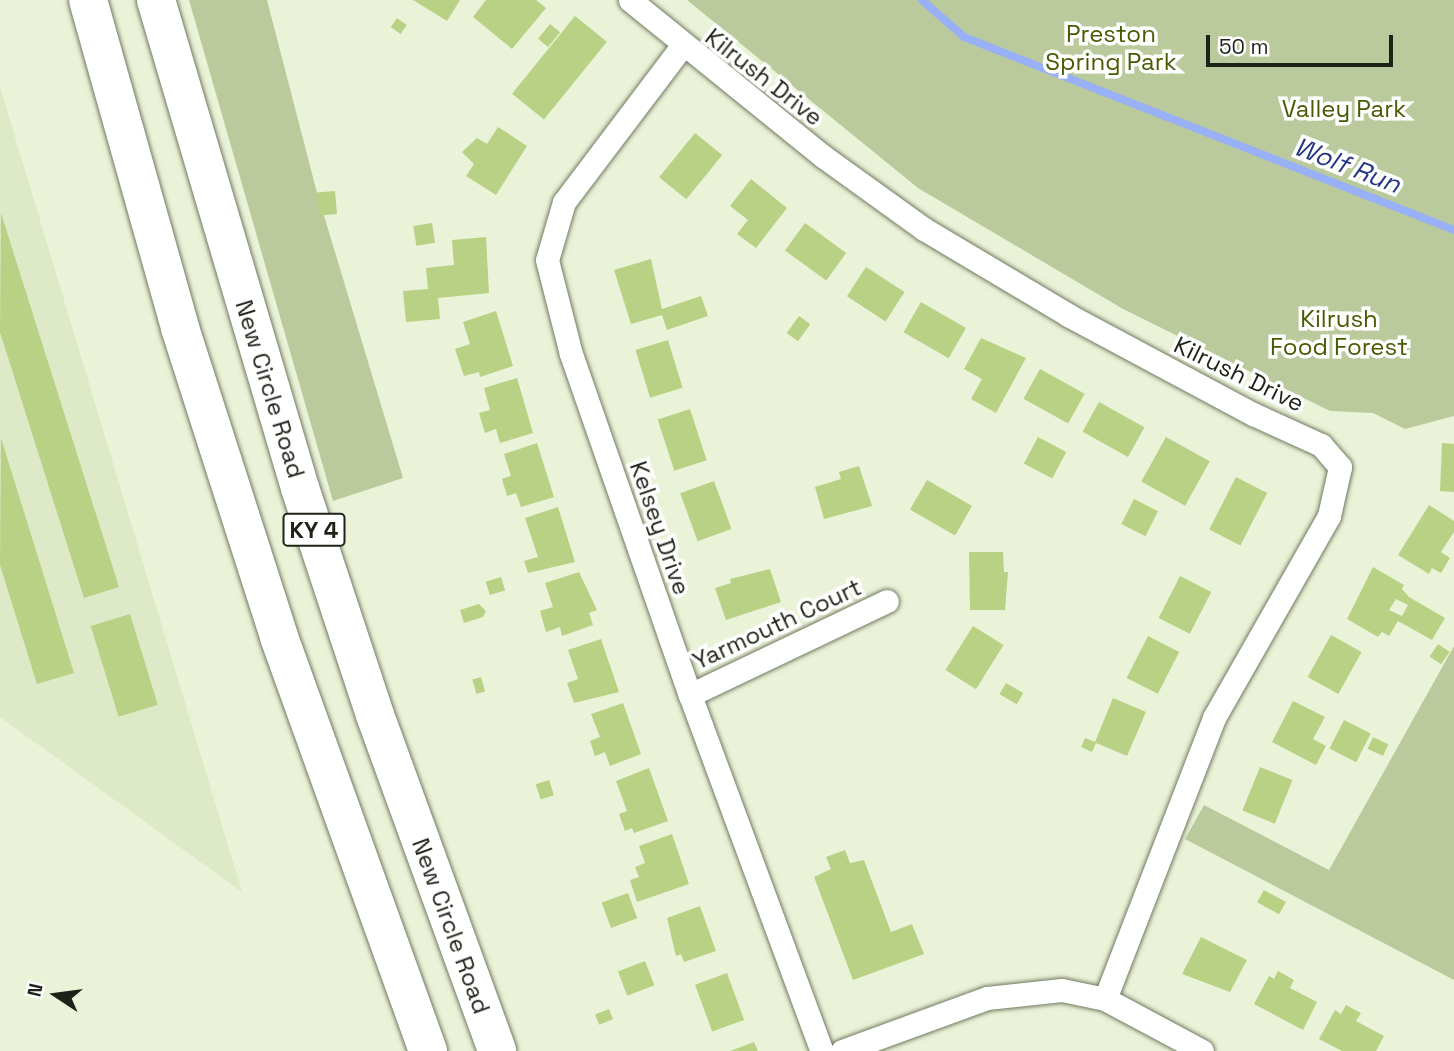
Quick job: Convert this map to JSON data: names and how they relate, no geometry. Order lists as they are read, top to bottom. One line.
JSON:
{"streets":{"highway":["New Circle Road","KY 4"],"street":["Kilrush Drive","Kelsey Drive","Yarmouth Court"]},"crossings":[["Kilrush Drive","Kelsey Drive"],["Kelsey Drive","Yarmouth Court"]],"water":["Wolf Run"],"parks":["Preston Spring Park","Valley Park","Kilrush Food Forest"],"scale_bar":"50 m","north":"left"}
